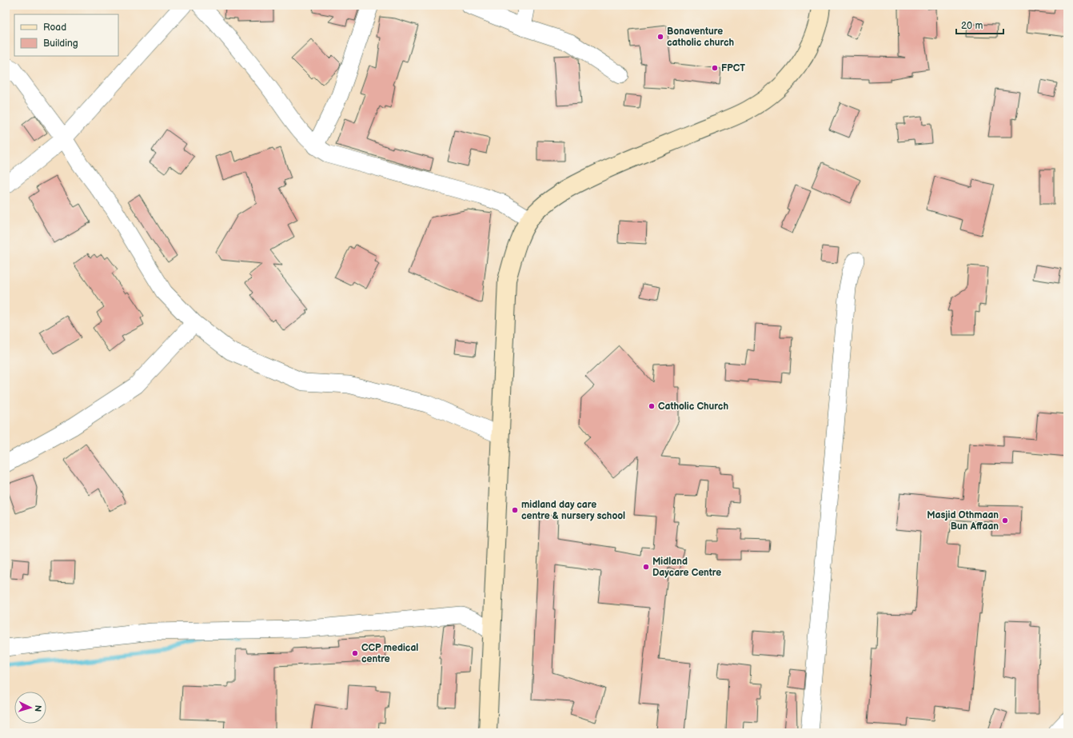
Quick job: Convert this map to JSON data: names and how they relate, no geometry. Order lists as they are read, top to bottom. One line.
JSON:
{"places":["Bonaventure catholic church","FPCT","Catholic Church","midland day care centre & nursery school","Masjid Othmaan Bun Affaan","Midland Daycare Centre","CCP medical centre"],"legend":["Road","Building"],"scale_bar":"20 m","north":"right"}
